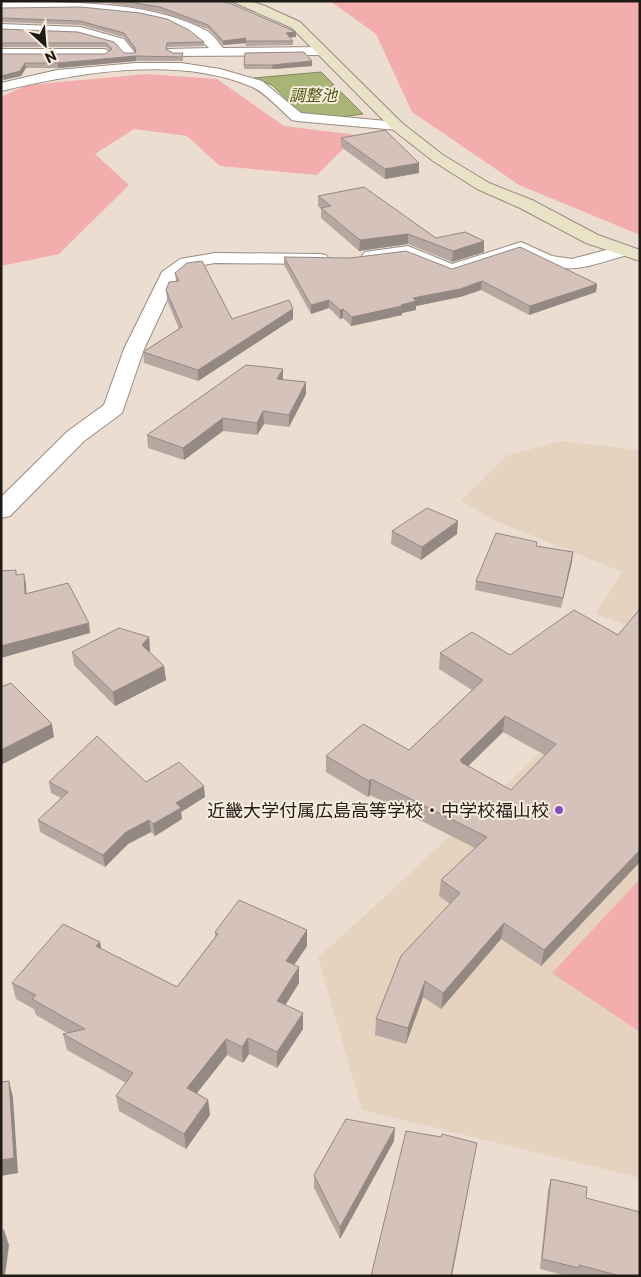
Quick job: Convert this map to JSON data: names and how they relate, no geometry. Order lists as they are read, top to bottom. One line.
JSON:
{"water":["調整池"],"places":["近畿大学付属広島高等学校・中学校福山校"],"north":"bottom right"}
